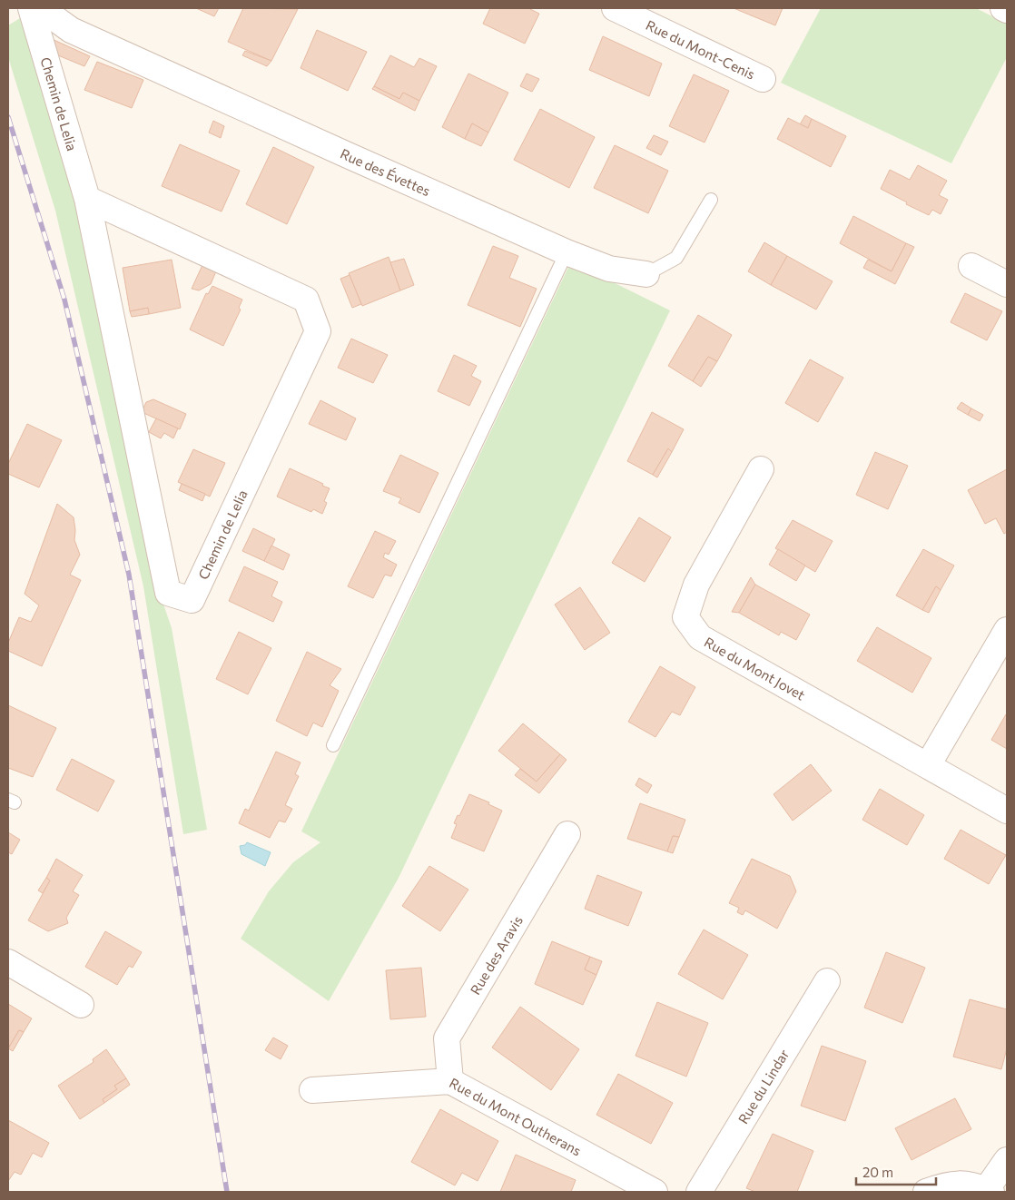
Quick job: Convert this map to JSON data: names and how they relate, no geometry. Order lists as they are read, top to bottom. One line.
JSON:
{"streets":{"street":["Rue du Mont-Cenis","Chemin de Lelia","Rue des Évettes","Rue du Mont Jovet","Rue des Aravis","Rue du Lindar","Rue du Mont Outherans"]},"crossings":[["Rue des Aravis","Rue du Mont Outherans"]],"scale_bar":"20 m"}
